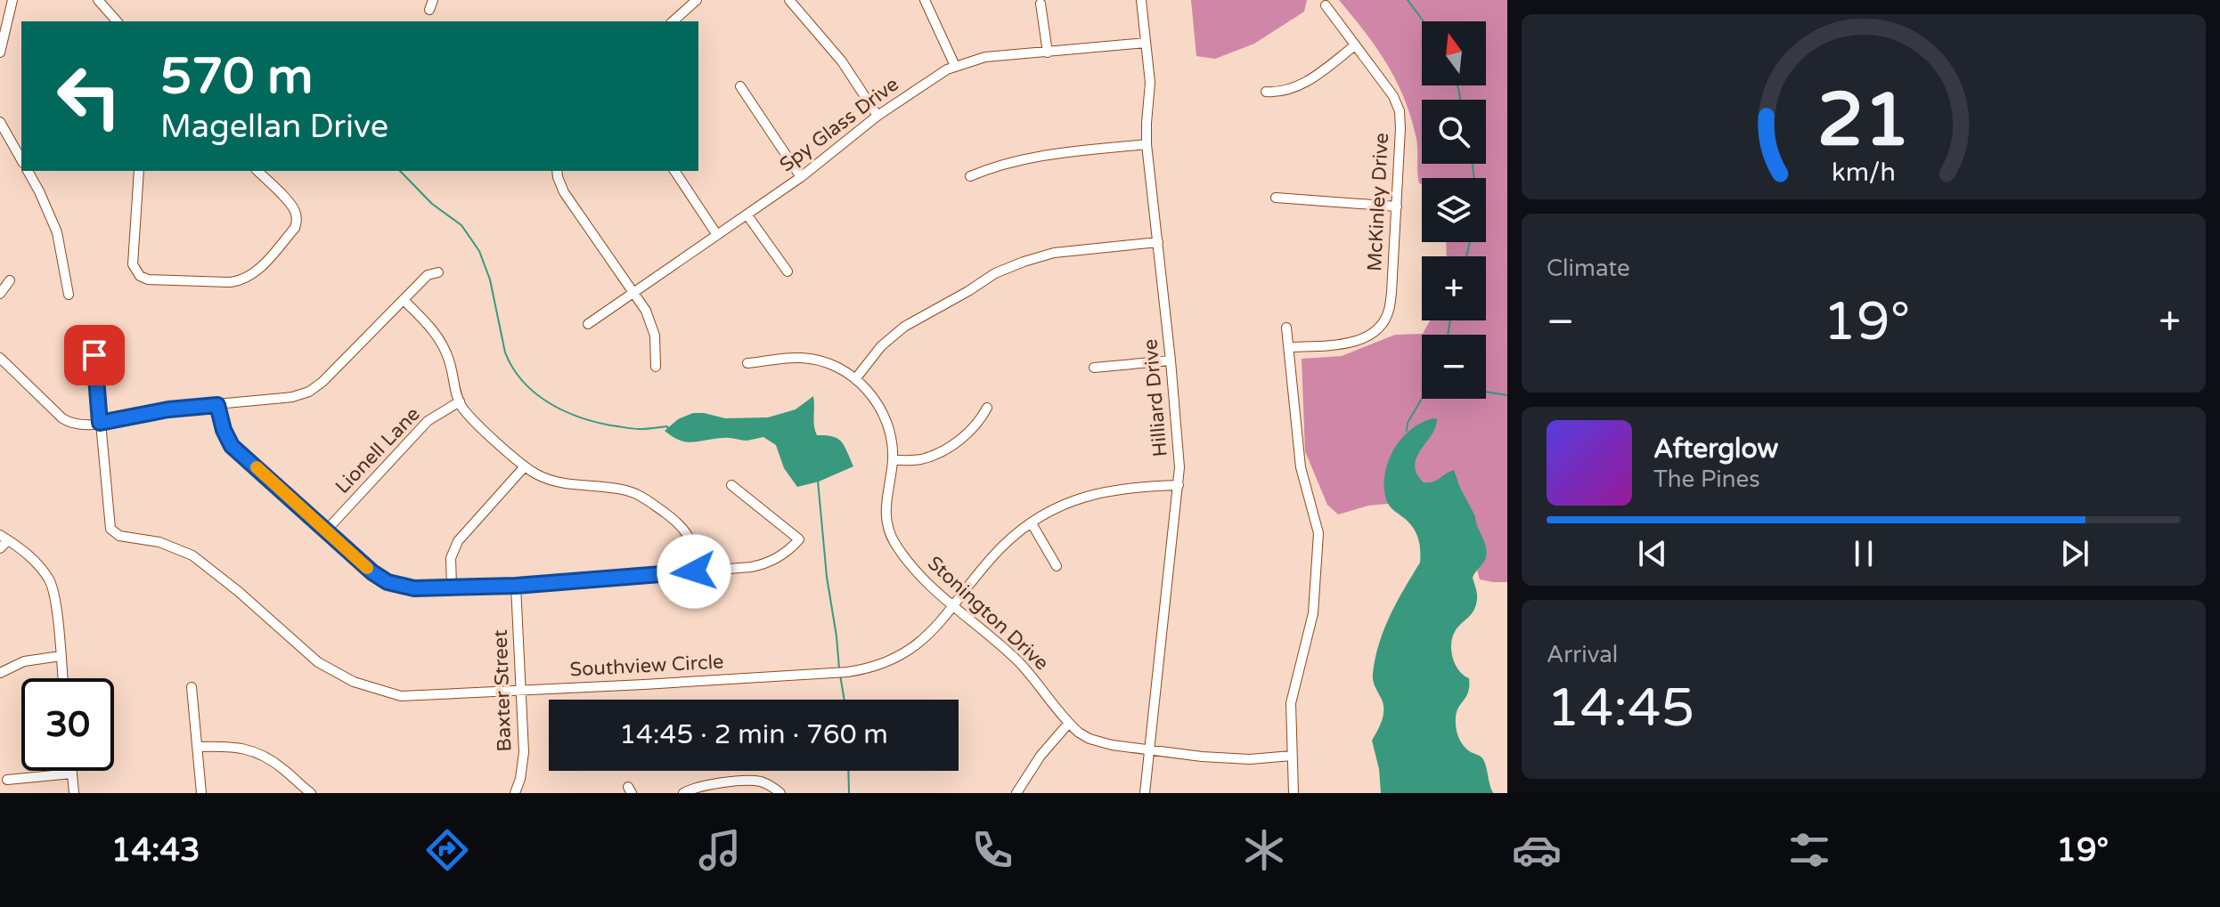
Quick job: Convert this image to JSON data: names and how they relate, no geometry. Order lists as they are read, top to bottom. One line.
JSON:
{"streets":{"street":["Spy Glass Drive","McKinley Drive","Hilliard Drive","Lionell Lane","Stonington Drive","Southview Circle","Baxter Street"]},"crossings":[["Spy Glass Drive","Hilliard Drive"],["Hilliard Drive","Stonington Drive"],["Hilliard Drive","Southview Circle"],["Stonington Drive","Southview Circle"],["Southview Circle","Baxter Street"]],"north":"top","page":{"map_buttons":["+","−"],"turn":["570 m","Magellan Drive"],"tile":["Climate",["Arrival","14:45"]],"heat":["−","19°","+"],"song":["Afterglow","The Pines"],"limit":"30","trip":"14:45 · 2 min · 760 m","tabs":["14:43","19°"],"gauge":["21","km/h"]}}
